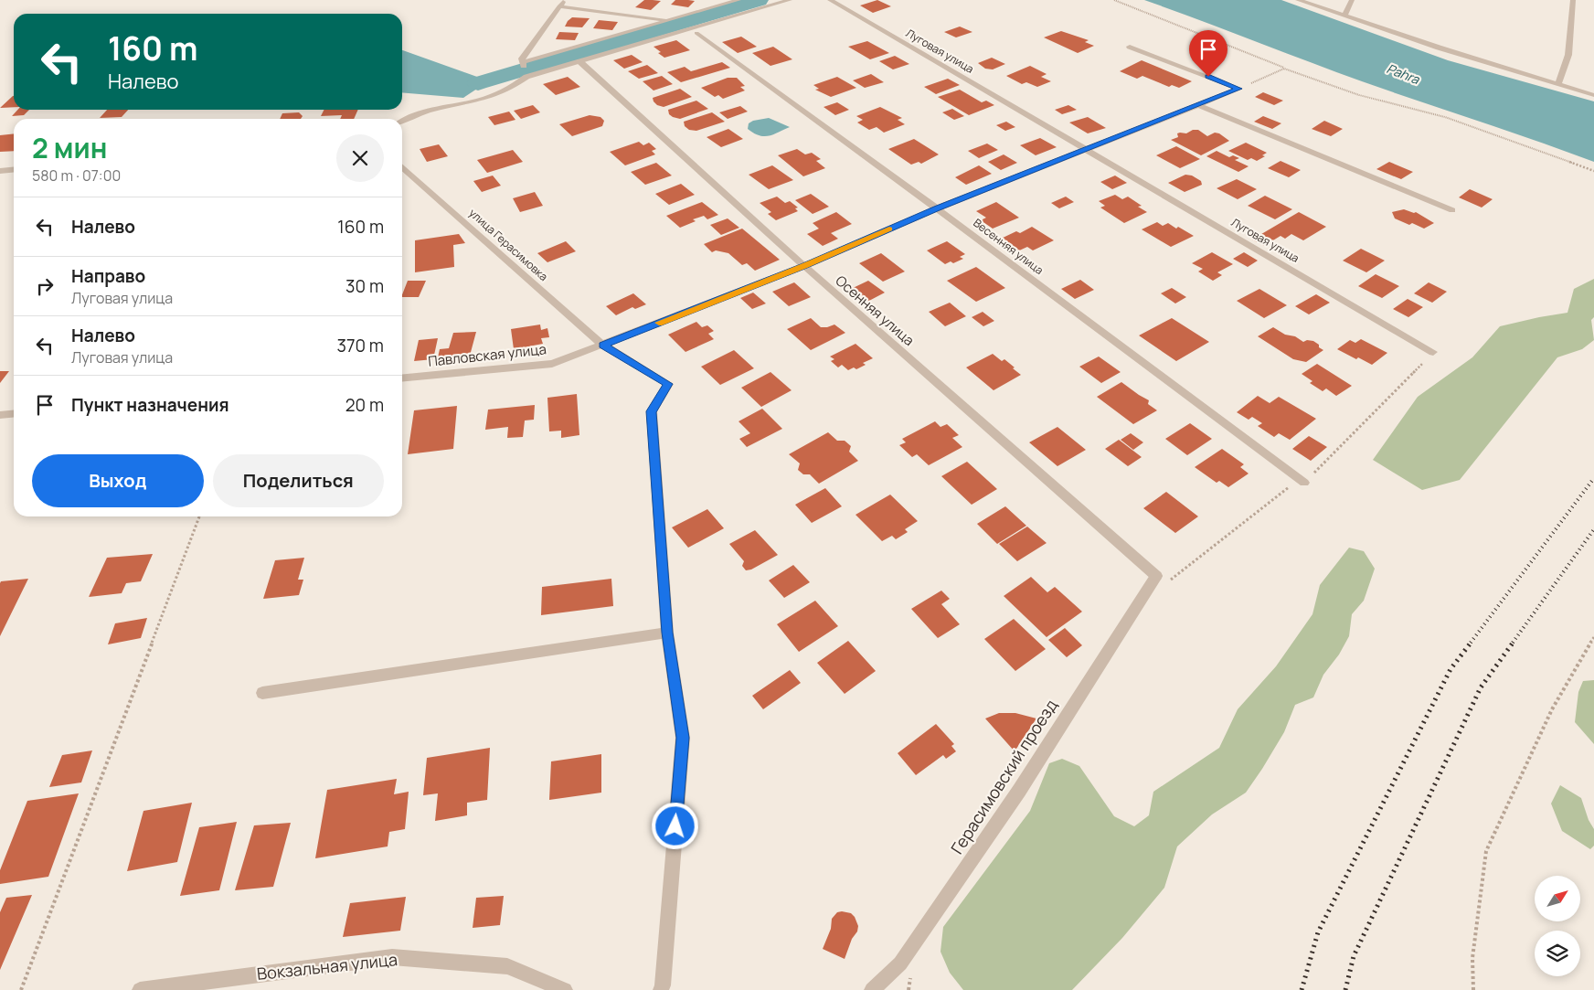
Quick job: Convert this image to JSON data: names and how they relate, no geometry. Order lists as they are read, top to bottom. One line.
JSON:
{"streets":{"street":["Луговая улица","улица Герасимовка","Весенняя улица","Осенняя улица","Павловская улица","Герасимовский проезд","Вокзальная улица"]},"crossings":[["улица Герасимовка","Павловская улица"],["Осенняя улица","Герасимовский проезд"]],"water":["Pahra"],"north":"top right","page":{"turn":["160 m","Налево"],"heading":["2 мин","580 m · 07:00"],"list":[{"name":"Налево","value":"160 m"},{"name":"Направо","note":"Луговая улица","value":"30 m"},{"name":"Налево","note":"Луговая улица","value":"370 m"},{"name":"Пункт назначения","value":"20 m"}],"buttons":["Выход","Поделиться"]}}
